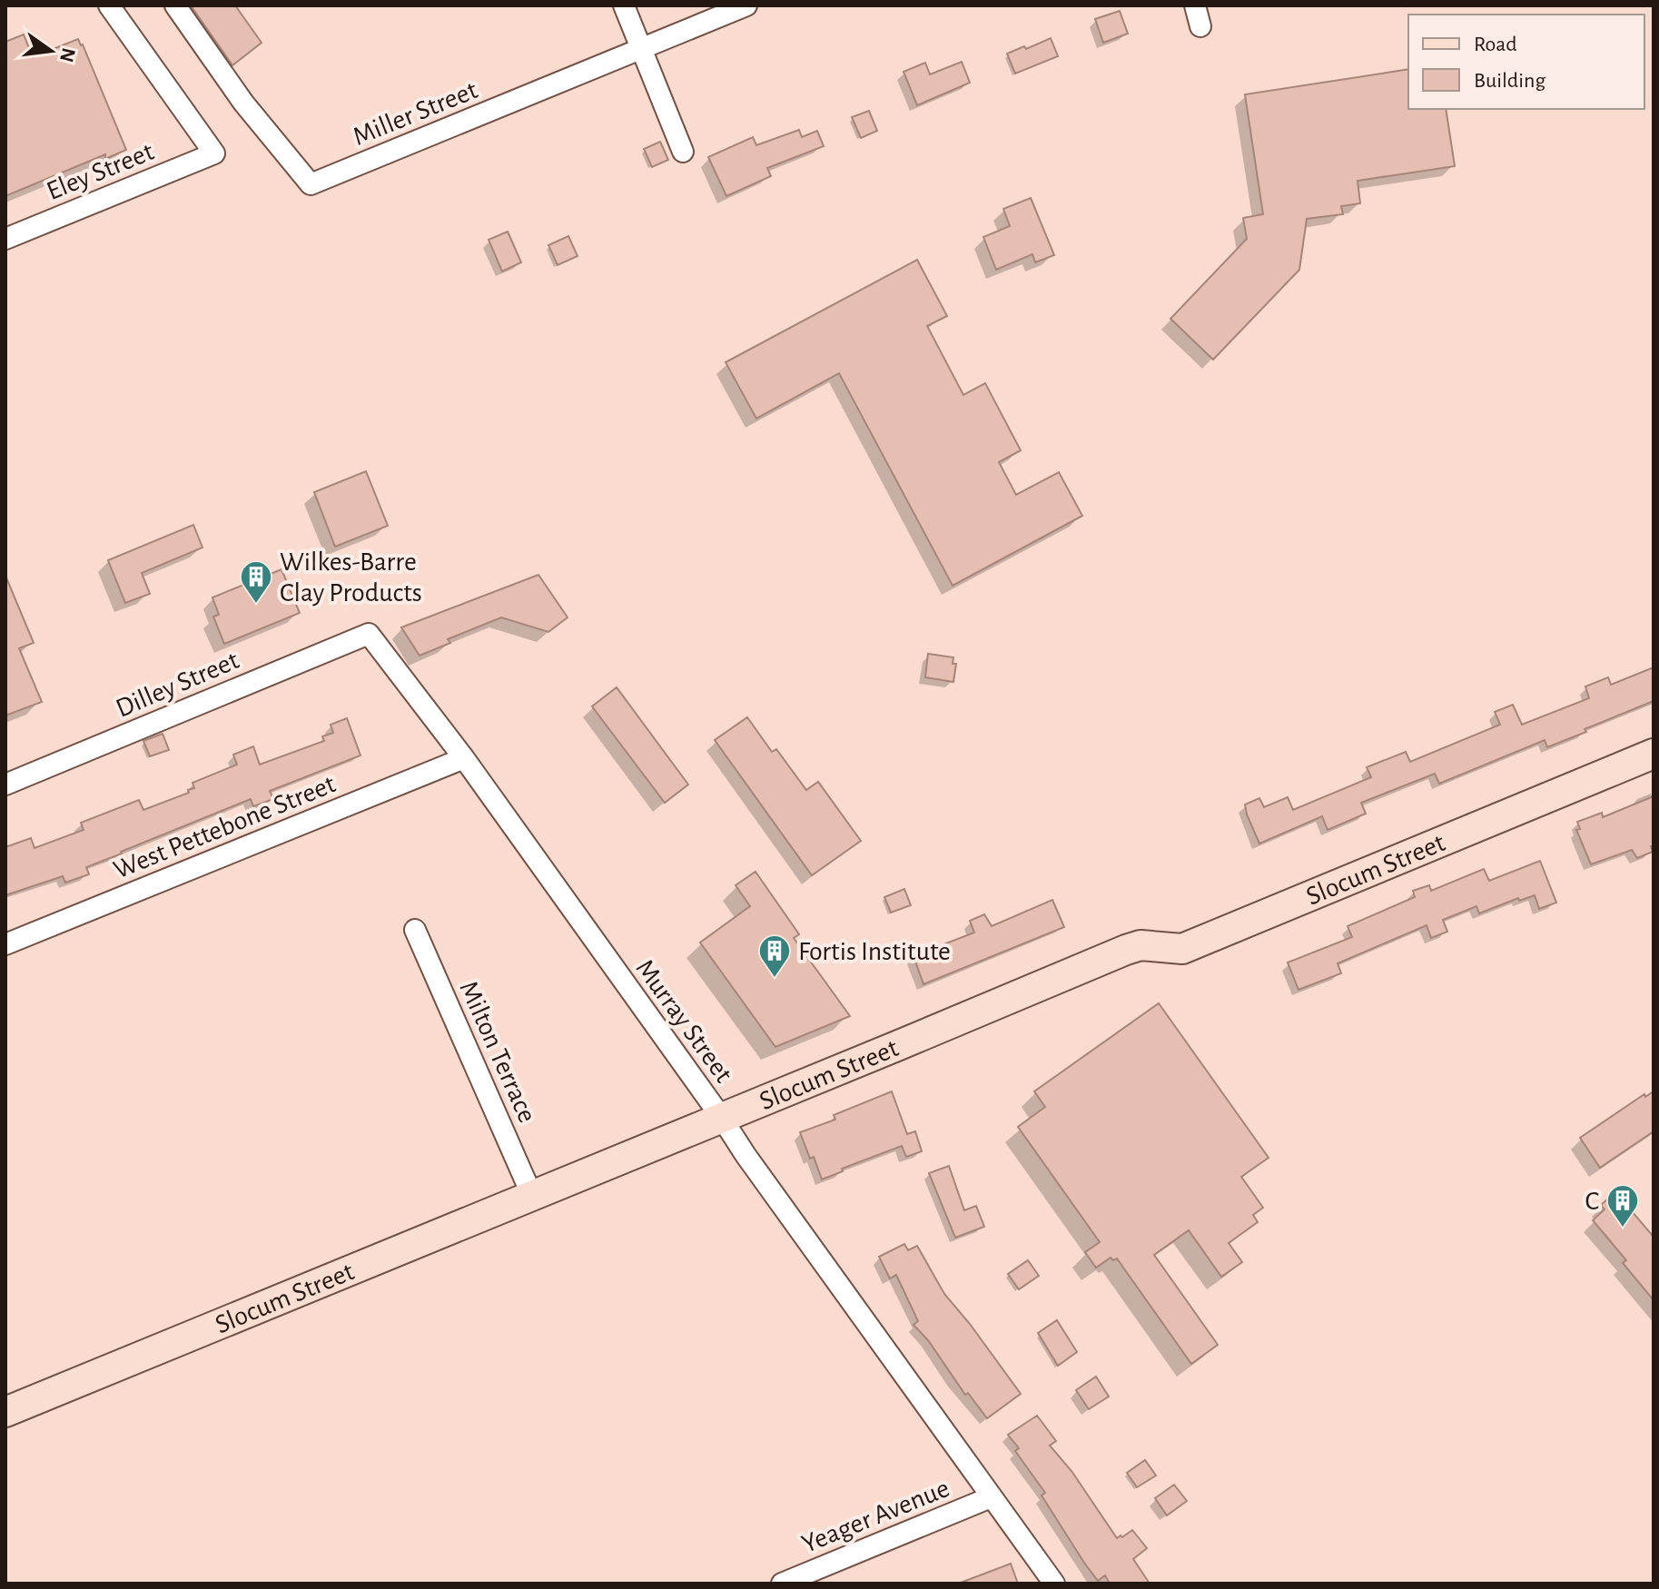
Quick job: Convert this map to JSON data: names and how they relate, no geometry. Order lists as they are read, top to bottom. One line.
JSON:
{"streets":{"street":["Miller Street","Eley Street","Dilley Street","West Pettebone Street","Slocum Street","Murray Street","Milton Terrace","Yeager Avenue"]},"crossings":[["Dilley Street","Murray Street"],["West Pettebone Street","Murray Street"],["Slocum Street","Murray Street"],["Slocum Street","Milton Terrace"],["Murray Street","Yeager Avenue"]],"places":{"building":["Wilkes-Barre Clay Products","Fortis Institute","C"]},"legend":["Road","Building"],"north":"right"}
